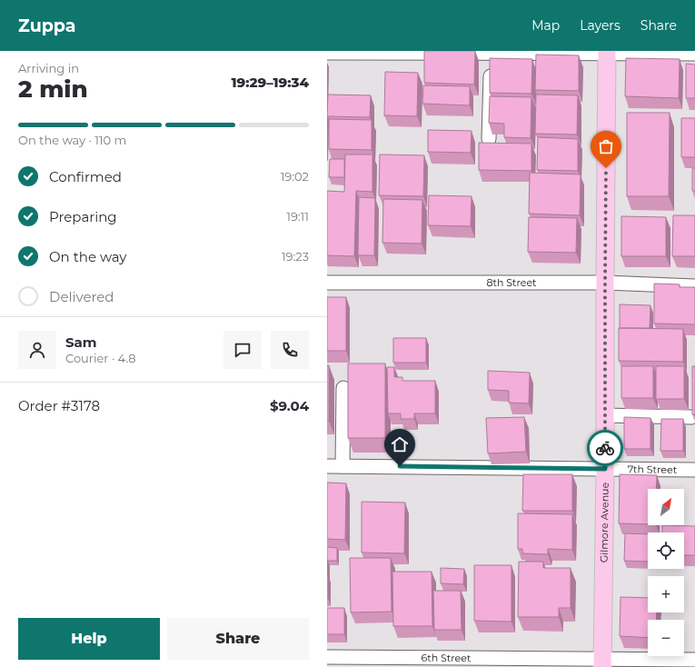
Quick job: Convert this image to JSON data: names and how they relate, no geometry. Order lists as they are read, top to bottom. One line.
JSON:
{"streets":{"main road":["Gilmore Avenue"],"street":["8th Street","7th Street","6th Street"]},"crossings":[["8th Street","Gilmore Avenue"],["7th Street","Gilmore Avenue"],["Gilmore Avenue","6th Street"]],"north":"top right","page":{"header":"Zuppa","nav":["Map","Layers","Share"],"heading":["2 min","Arriving in","19:29–19:34"],"panel":["Sam","Courier · 4.8","Order #3178","$9.04"],"bar":"On the way · 110 m","list":[["Confirmed","19:02"],["Preparing","19:11"],["On the way","19:23"],"Delivered"],"map_buttons":["+","−"],"buttons":["Help","Share"]}}
